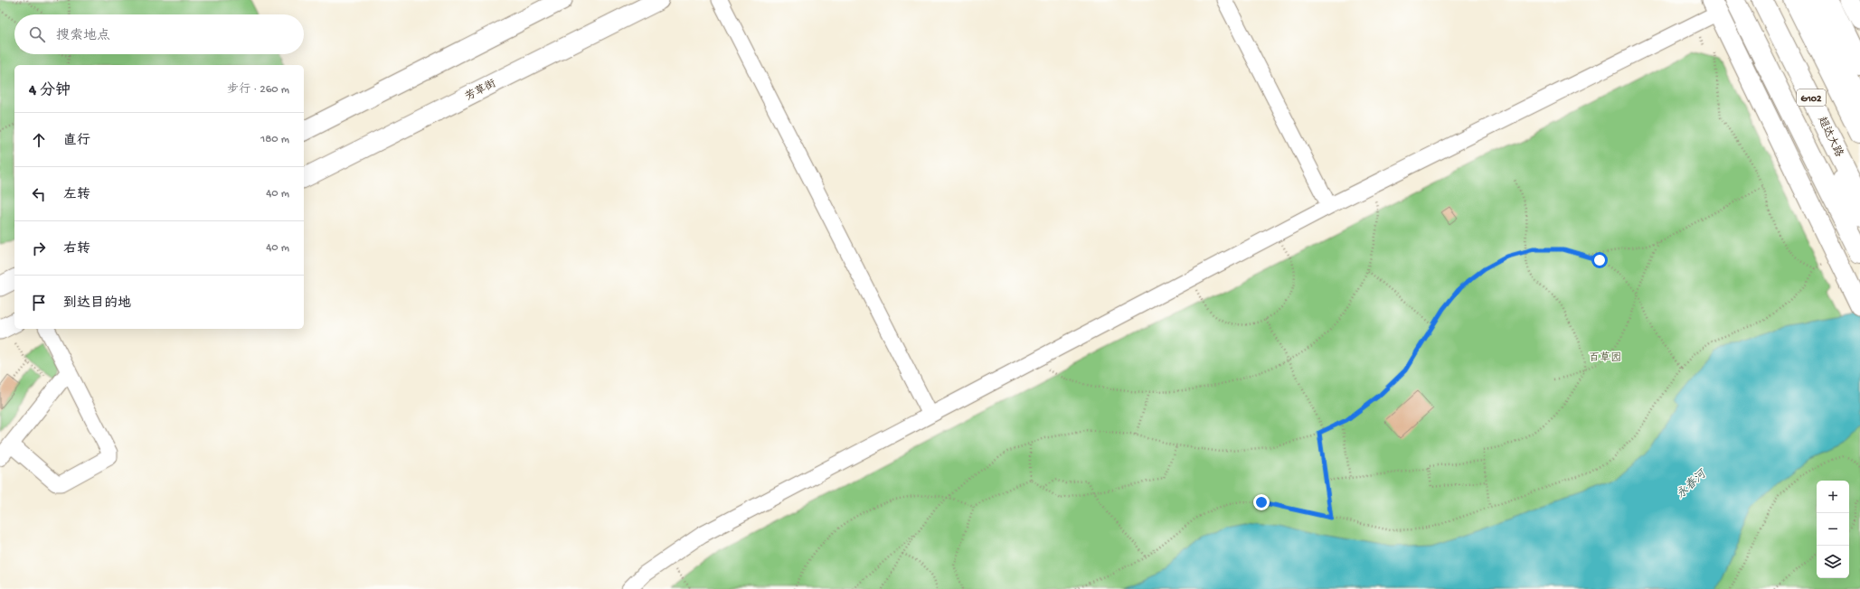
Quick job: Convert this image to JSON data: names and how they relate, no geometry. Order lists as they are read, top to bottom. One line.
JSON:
{"streets":{"highway":["G102","超达大路"],"main road":["芳草街"]},"water":["永春河"],"parks":["百草园"],"page":{"search":"搜索地点","heading":["4 分钟","步行 · 260 m"],"list":[["直行","180 m"],["左转","40 m"],["右转","40 m"],"到达目的地"],"map_buttons":["+","−"]}}
